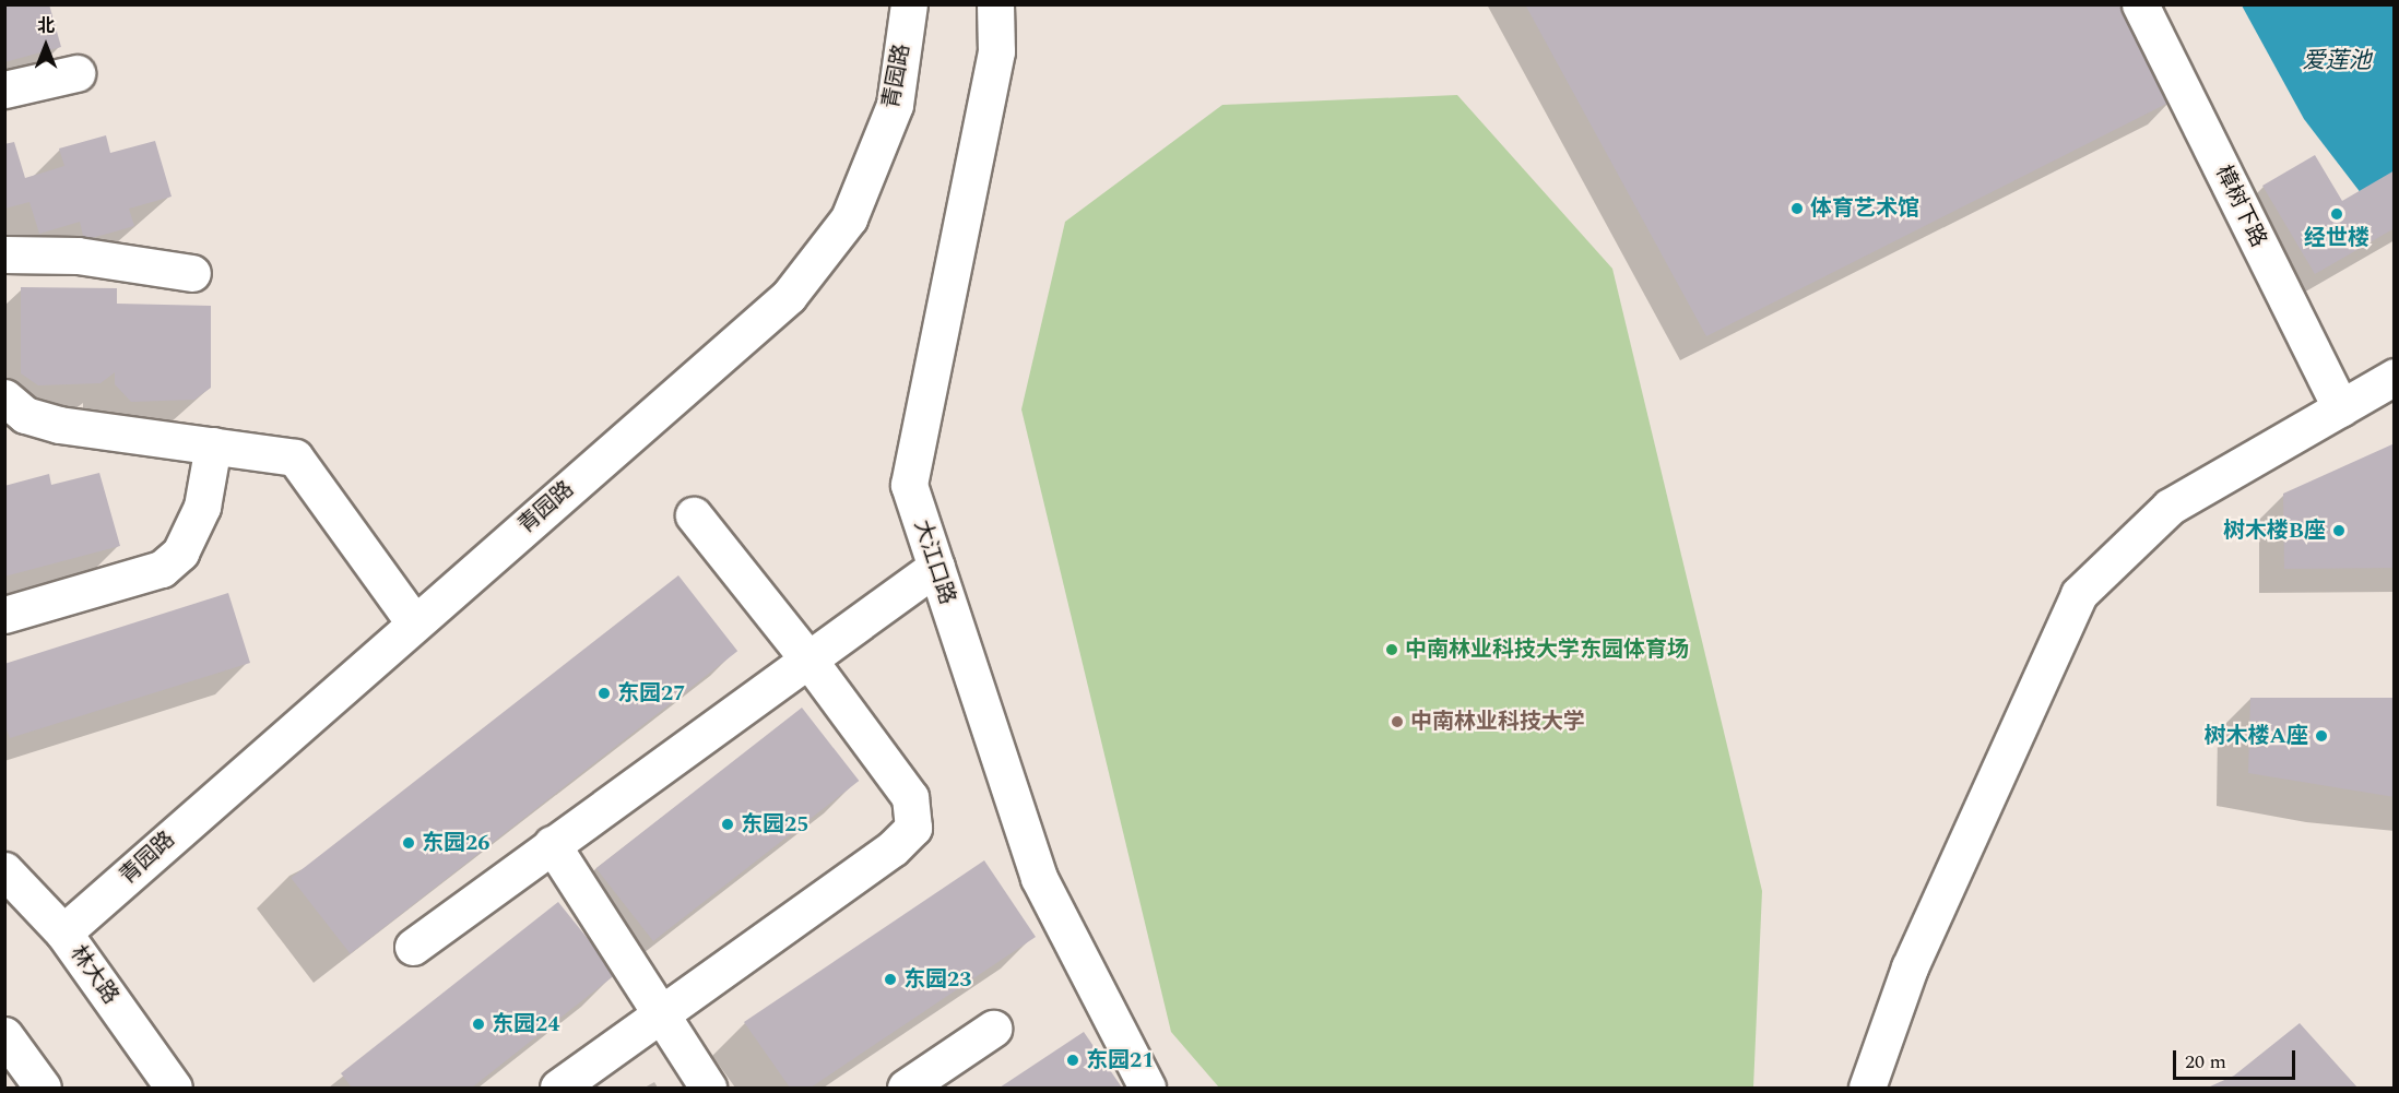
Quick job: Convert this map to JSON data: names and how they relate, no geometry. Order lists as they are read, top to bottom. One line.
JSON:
{"streets":{"street":["青园路","樟树下路","大江口路","林大路"]},"crossings":[["青园路","林大路"]],"water":["爱莲池"],"places":["体育艺术馆","经世楼","树木楼B座","中南林业科技大学东园体育场","东园27","中南林业科技大学","树木楼A座","东园25","东园26","东园23","东园24","东园21"],"scale_bar":"20 m","north":"top"}
